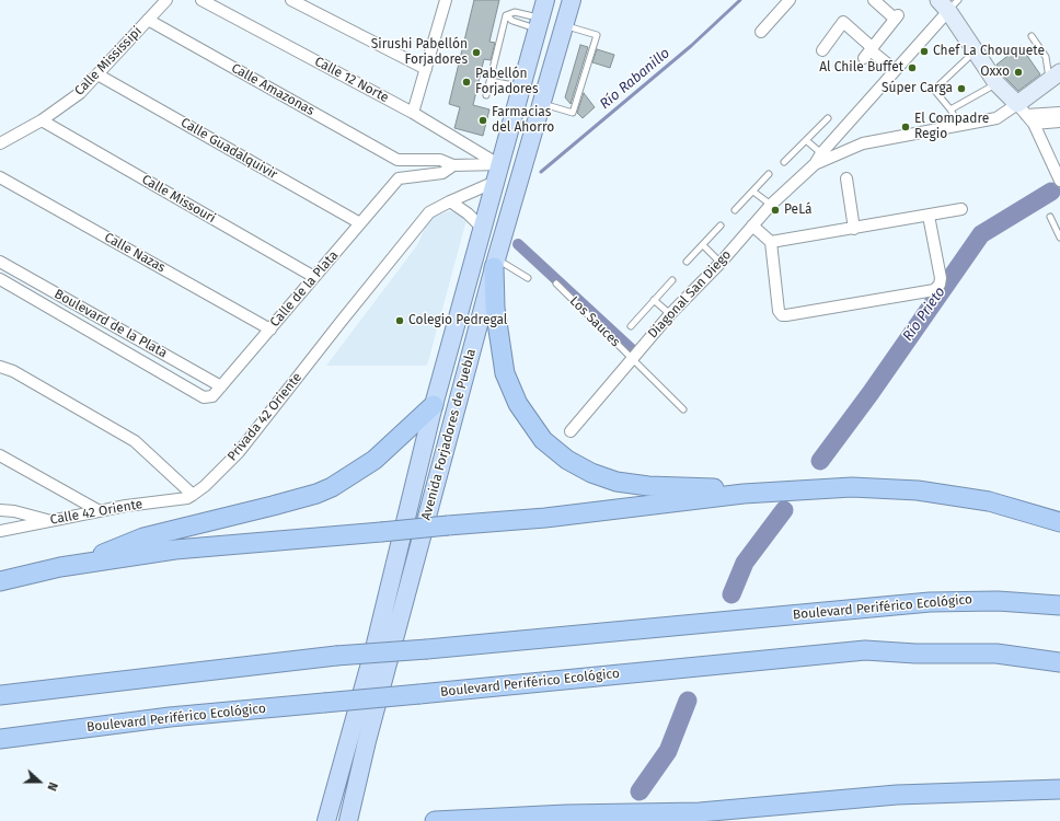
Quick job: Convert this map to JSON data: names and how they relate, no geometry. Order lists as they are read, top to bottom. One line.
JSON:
{"streets":{"highway":["Boulevard Periférico Ecológico"],"main road":["Avenida Forjadores de Puebla"],"street":["Calle Mississipi","Calle 12 Norte","Calle Amazonas","Calle Guadalquivir","Calle Missouri","Calle Nazas","Calle de la Plata","Diagonal San Diego","Boulevard de la Plata","Privada 42 Oriente","Calle 42 Oriente"],"lane":["Los Sauces"]},"crossings":[["Calle Mississipi","Calle Amazonas"],["Calle Mississipi","Calle Guadalquivir"],["Calle Mississipi","Calle Missouri"],["Calle 12 Norte","Avenida Forjadores de Puebla"],["Calle Guadalquivir","Calle de la Plata"],["Calle Missouri","Calle de la Plata"],["Calle Nazas","Calle de la Plata"],["Calle de la Plata","Boulevard de la Plata"],["Diagonal San Diego","Los Sauces"],["Privada 42 Oriente","Avenida Forjadores de Puebla"],["Privada 42 Oriente","Calle 42 Oriente"]],"water":["Río Rabanillo","Río Prieto"],"places":["Chef La Chouquete","Sirushi Pabellón Forjadores","Al Chile Buffet","Oxxo","Pabellón Forjadores","Súper Carga","Farmacias del Ahorro","El Compadre Regio","PeLá","Colegio Pedregal"],"north":"right"}
